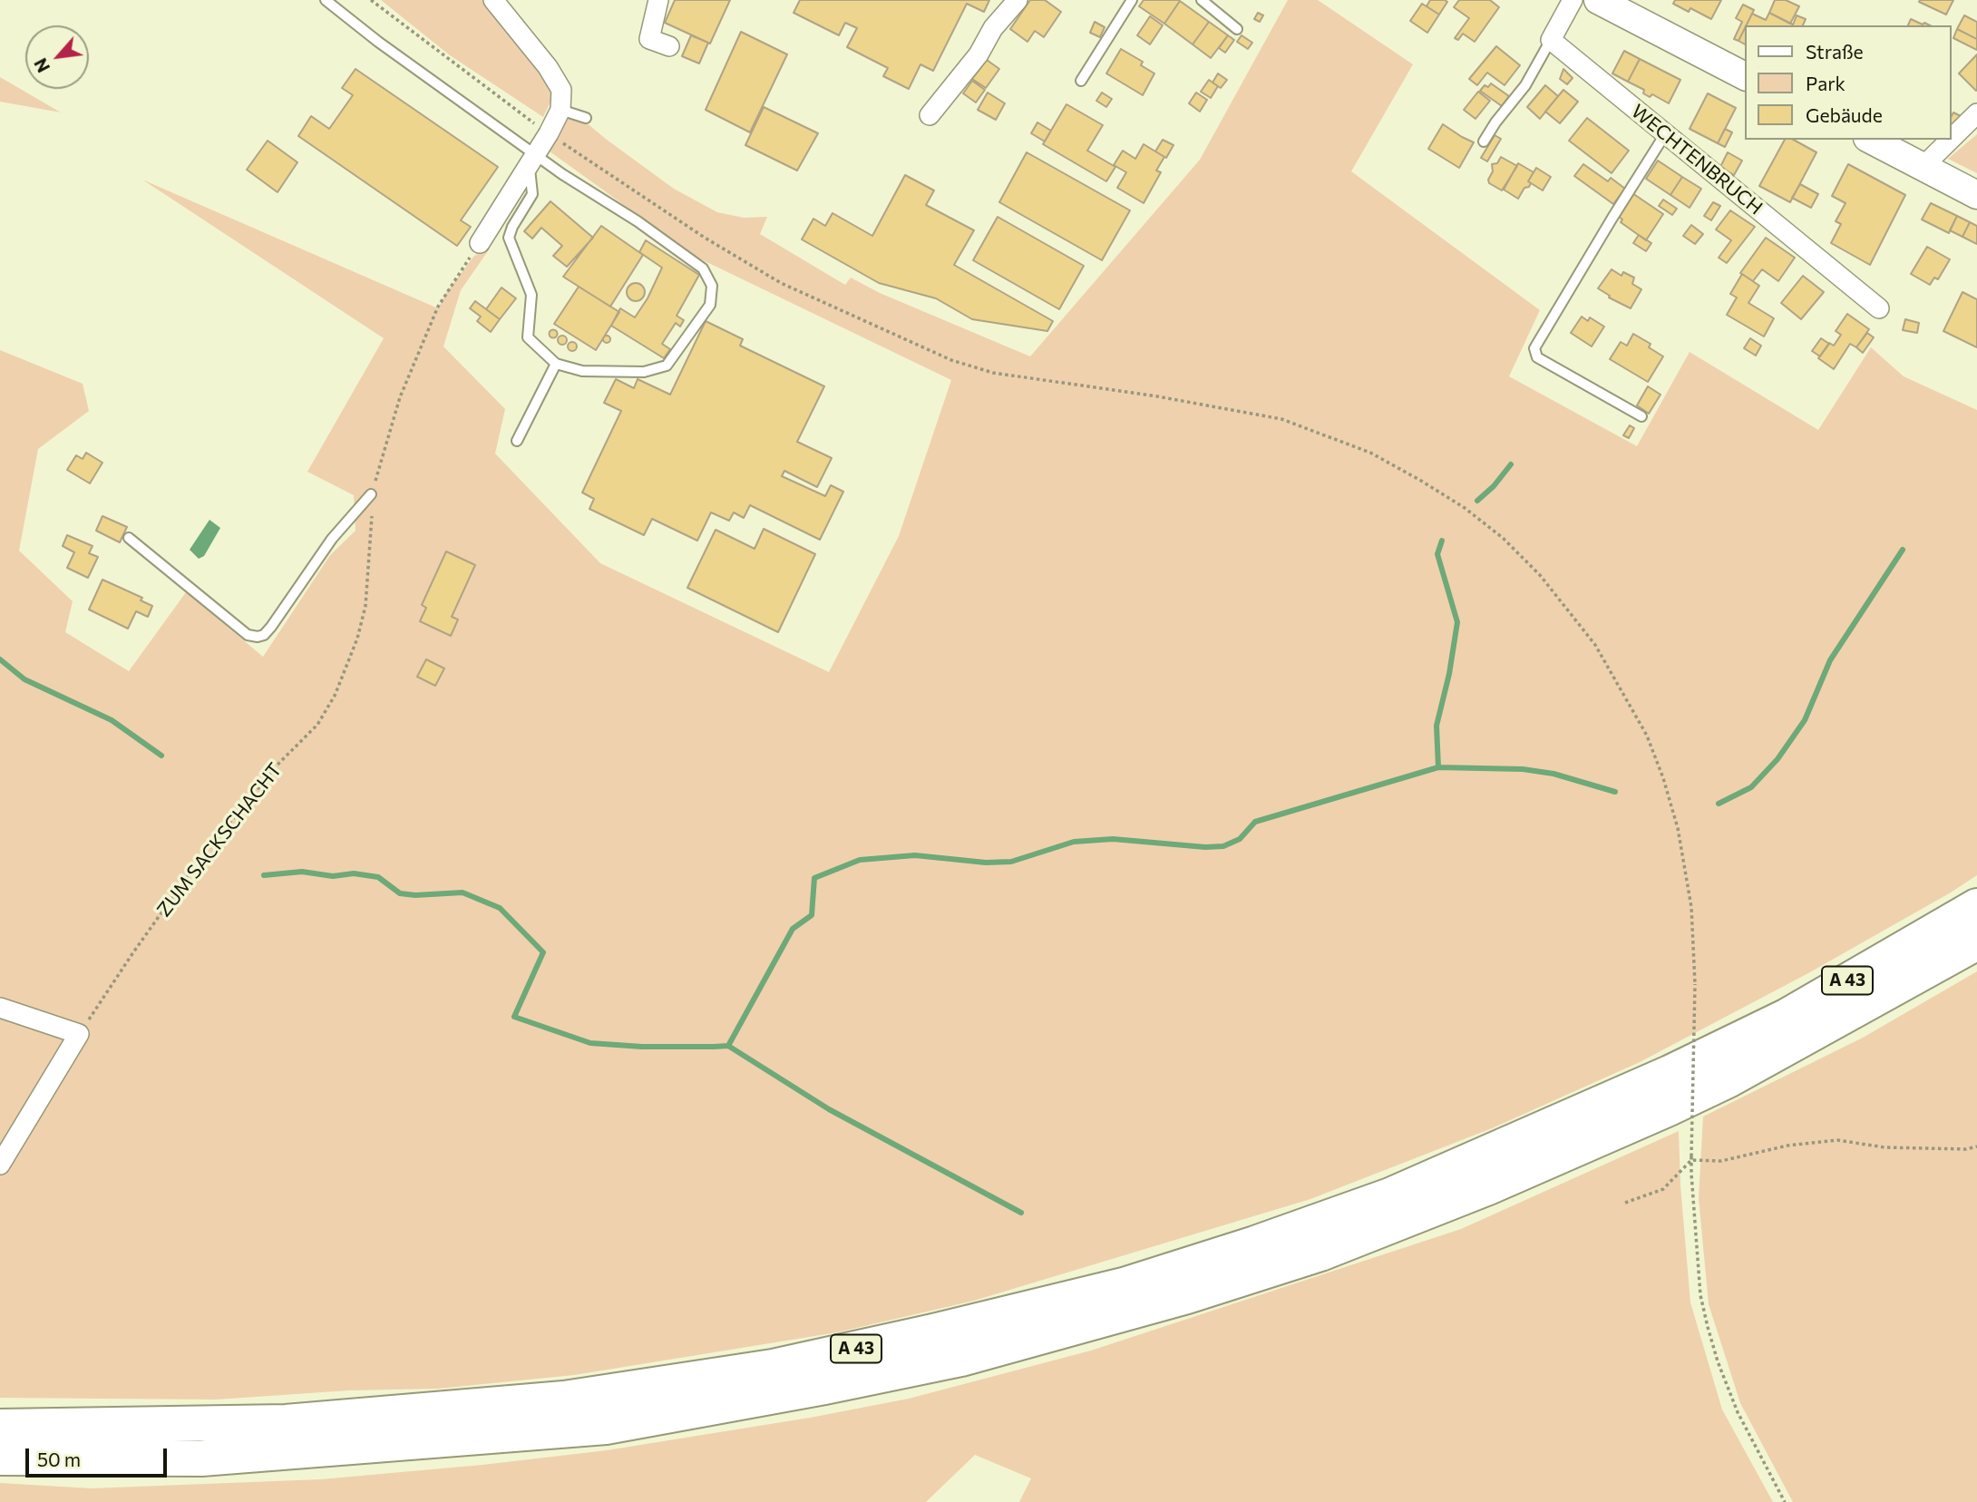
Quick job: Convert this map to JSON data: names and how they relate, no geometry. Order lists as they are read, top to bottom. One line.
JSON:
{"streets":{"highway":["A 43"],"street":["WECHTENBRUCH"],"path":["ZUM SACKSCHACHT"]},"legend":["Straße","Park","Gebäude"],"scale_bar":"50 m","north":"bottom left"}
